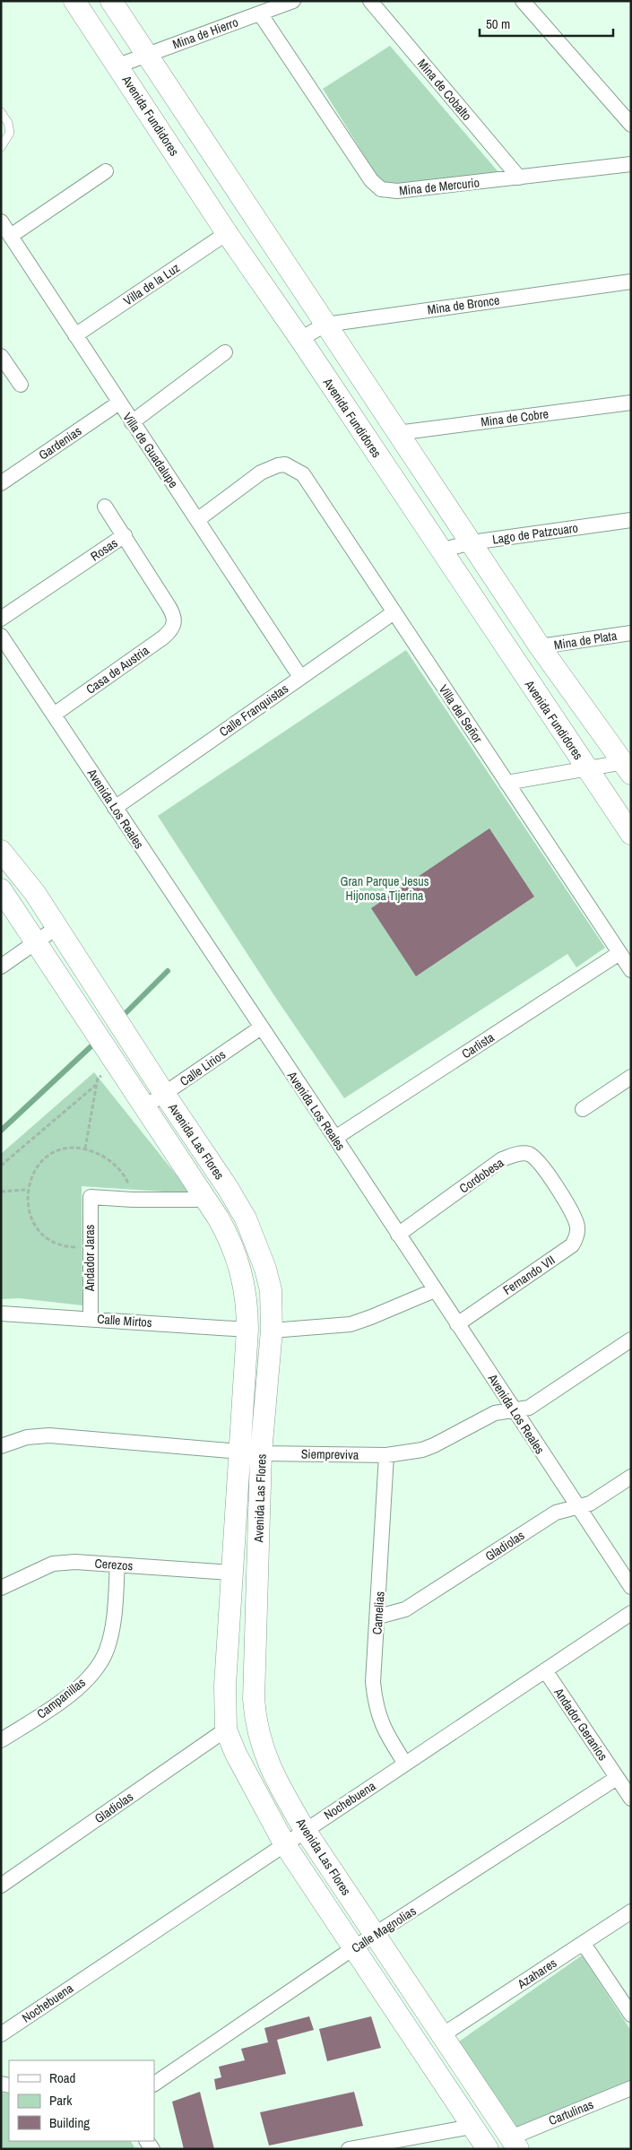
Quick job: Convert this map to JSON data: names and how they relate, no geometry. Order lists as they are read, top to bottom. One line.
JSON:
{"streets":{"street":["Mina de Hierro","Mina de Cobalto","Avenida Fundidores","Mina de Mercurio","Villa de la Luz","Mina de Bronce","Mina de Cobre","Gardenias","Villa de Guadalupe","Lago de Patzcuaro","Rosas","Mina de Plata","Casa de Austria","Calle Franquistas","Villa del Señor","Avenida Los Reales","Carlista","Calle Lirios","Avenida Las Flores","Cordobesa","Andador Jaras","Fernando VII","Calle Mirtos","Siempreviva","Gladiolas","Cerezos","Camelias","Campanillas","Andador Geranios","Nochebuena","Calle Magnolias","Azahares","Cartulinas"]},"crossings":[["Mina de Hierro","Avenida Fundidores"],["Mina de Hierro","Mina de Mercurio"],["Mina de Cobalto","Mina de Mercurio"],["Avenida Fundidores","Villa de la Luz"],["Avenida Fundidores","Mina de Bronce"],["Avenida Fundidores","Lago de Patzcuaro"],["Villa de la Luz","Villa de Guadalupe"],["Gardenias","Villa de Guadalupe"],["Villa de Guadalupe","Calle Franquistas"],["Villa de Guadalupe","Villa del Señor"],["Rosas","Casa de Austria"],["Casa de Austria","Avenida Los Reales"],["Calle Franquistas","Villa del Señor"],["Calle Franquistas","Avenida Los Reales"],["Villa del Señor","Carlista"],["Avenida Los Reales","Carlista"],["Avenida Los Reales","Calle Lirios"],["Avenida Los Reales","Cordobesa"],["Avenida Los Reales","Fernando VII"],["Avenida Los Reales","Siempreviva"],["Avenida Los Reales","Gladiolas"],["Calle Lirios","Avenida Las Flores"],["Avenida Las Flores","Andador Jaras"],["Avenida Las Flores","Calle Mirtos"],["Avenida Las Flores","Siempreviva"],["Avenida Las Flores","Gladiolas"],["Avenida Las Flores","Cerezos"],["Avenida Las Flores","Nochebuena"],["Avenida Las Flores","Calle Magnolias"],["Avenida Las Flores","Azahares"],["Avenida Las Flores","Cartulinas"],["Cordobesa","Fernando VII"],["Andador Jaras","Calle Mirtos"],["Siempreviva","Camelias"],["Gladiolas","Camelias"],["Cerezos","Campanillas"],["Camelias","Nochebuena"],["Andador Geranios","Nochebuena"],["Andador Geranios","Calle Magnolias"]],"parks":["Gran Parque Jesus Hijonosa Tijerina"],"legend":["Road","Park","Building"],"scale_bar":"50 m"}
